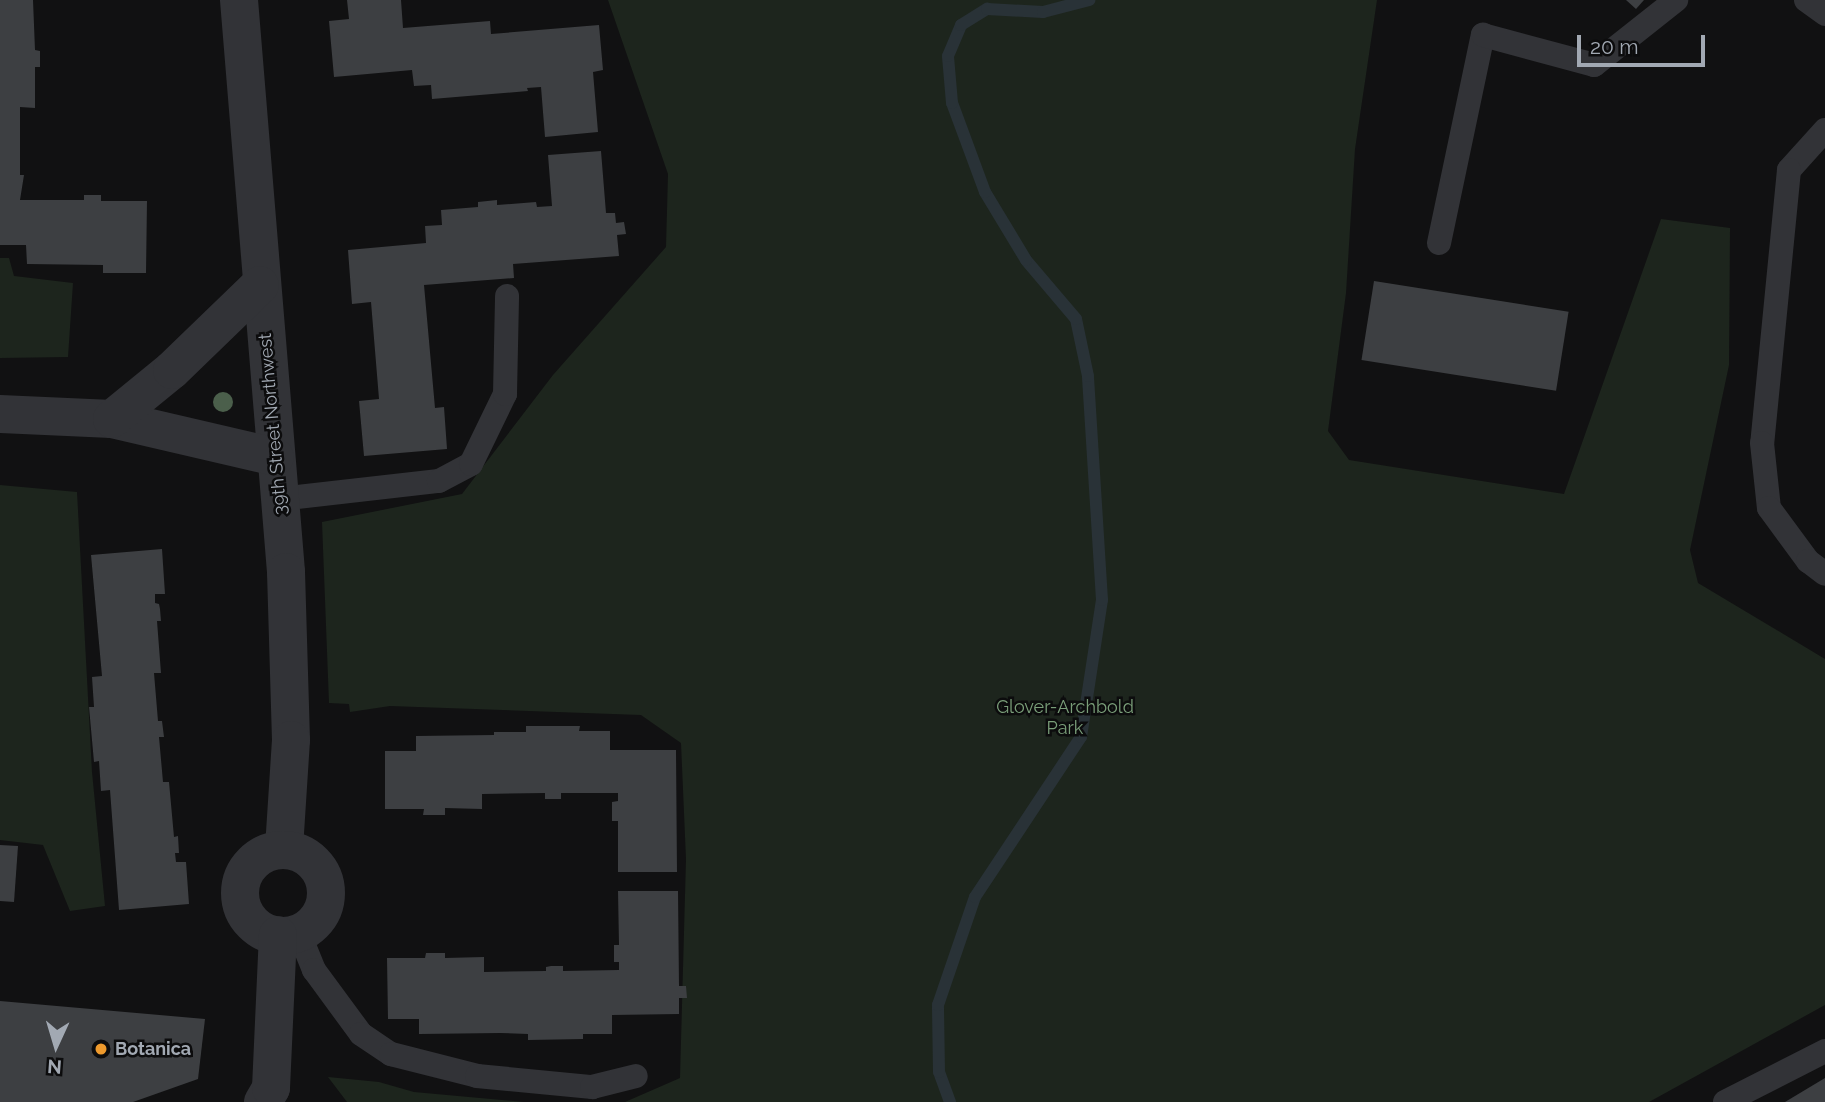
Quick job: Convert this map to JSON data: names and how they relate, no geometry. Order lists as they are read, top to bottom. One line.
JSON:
{"streets":{"street":["39th Street Northwest"]},"parks":["Glover-Archbold Park"],"places":["Botanica"],"scale_bar":"20 m","north":"bottom"}
